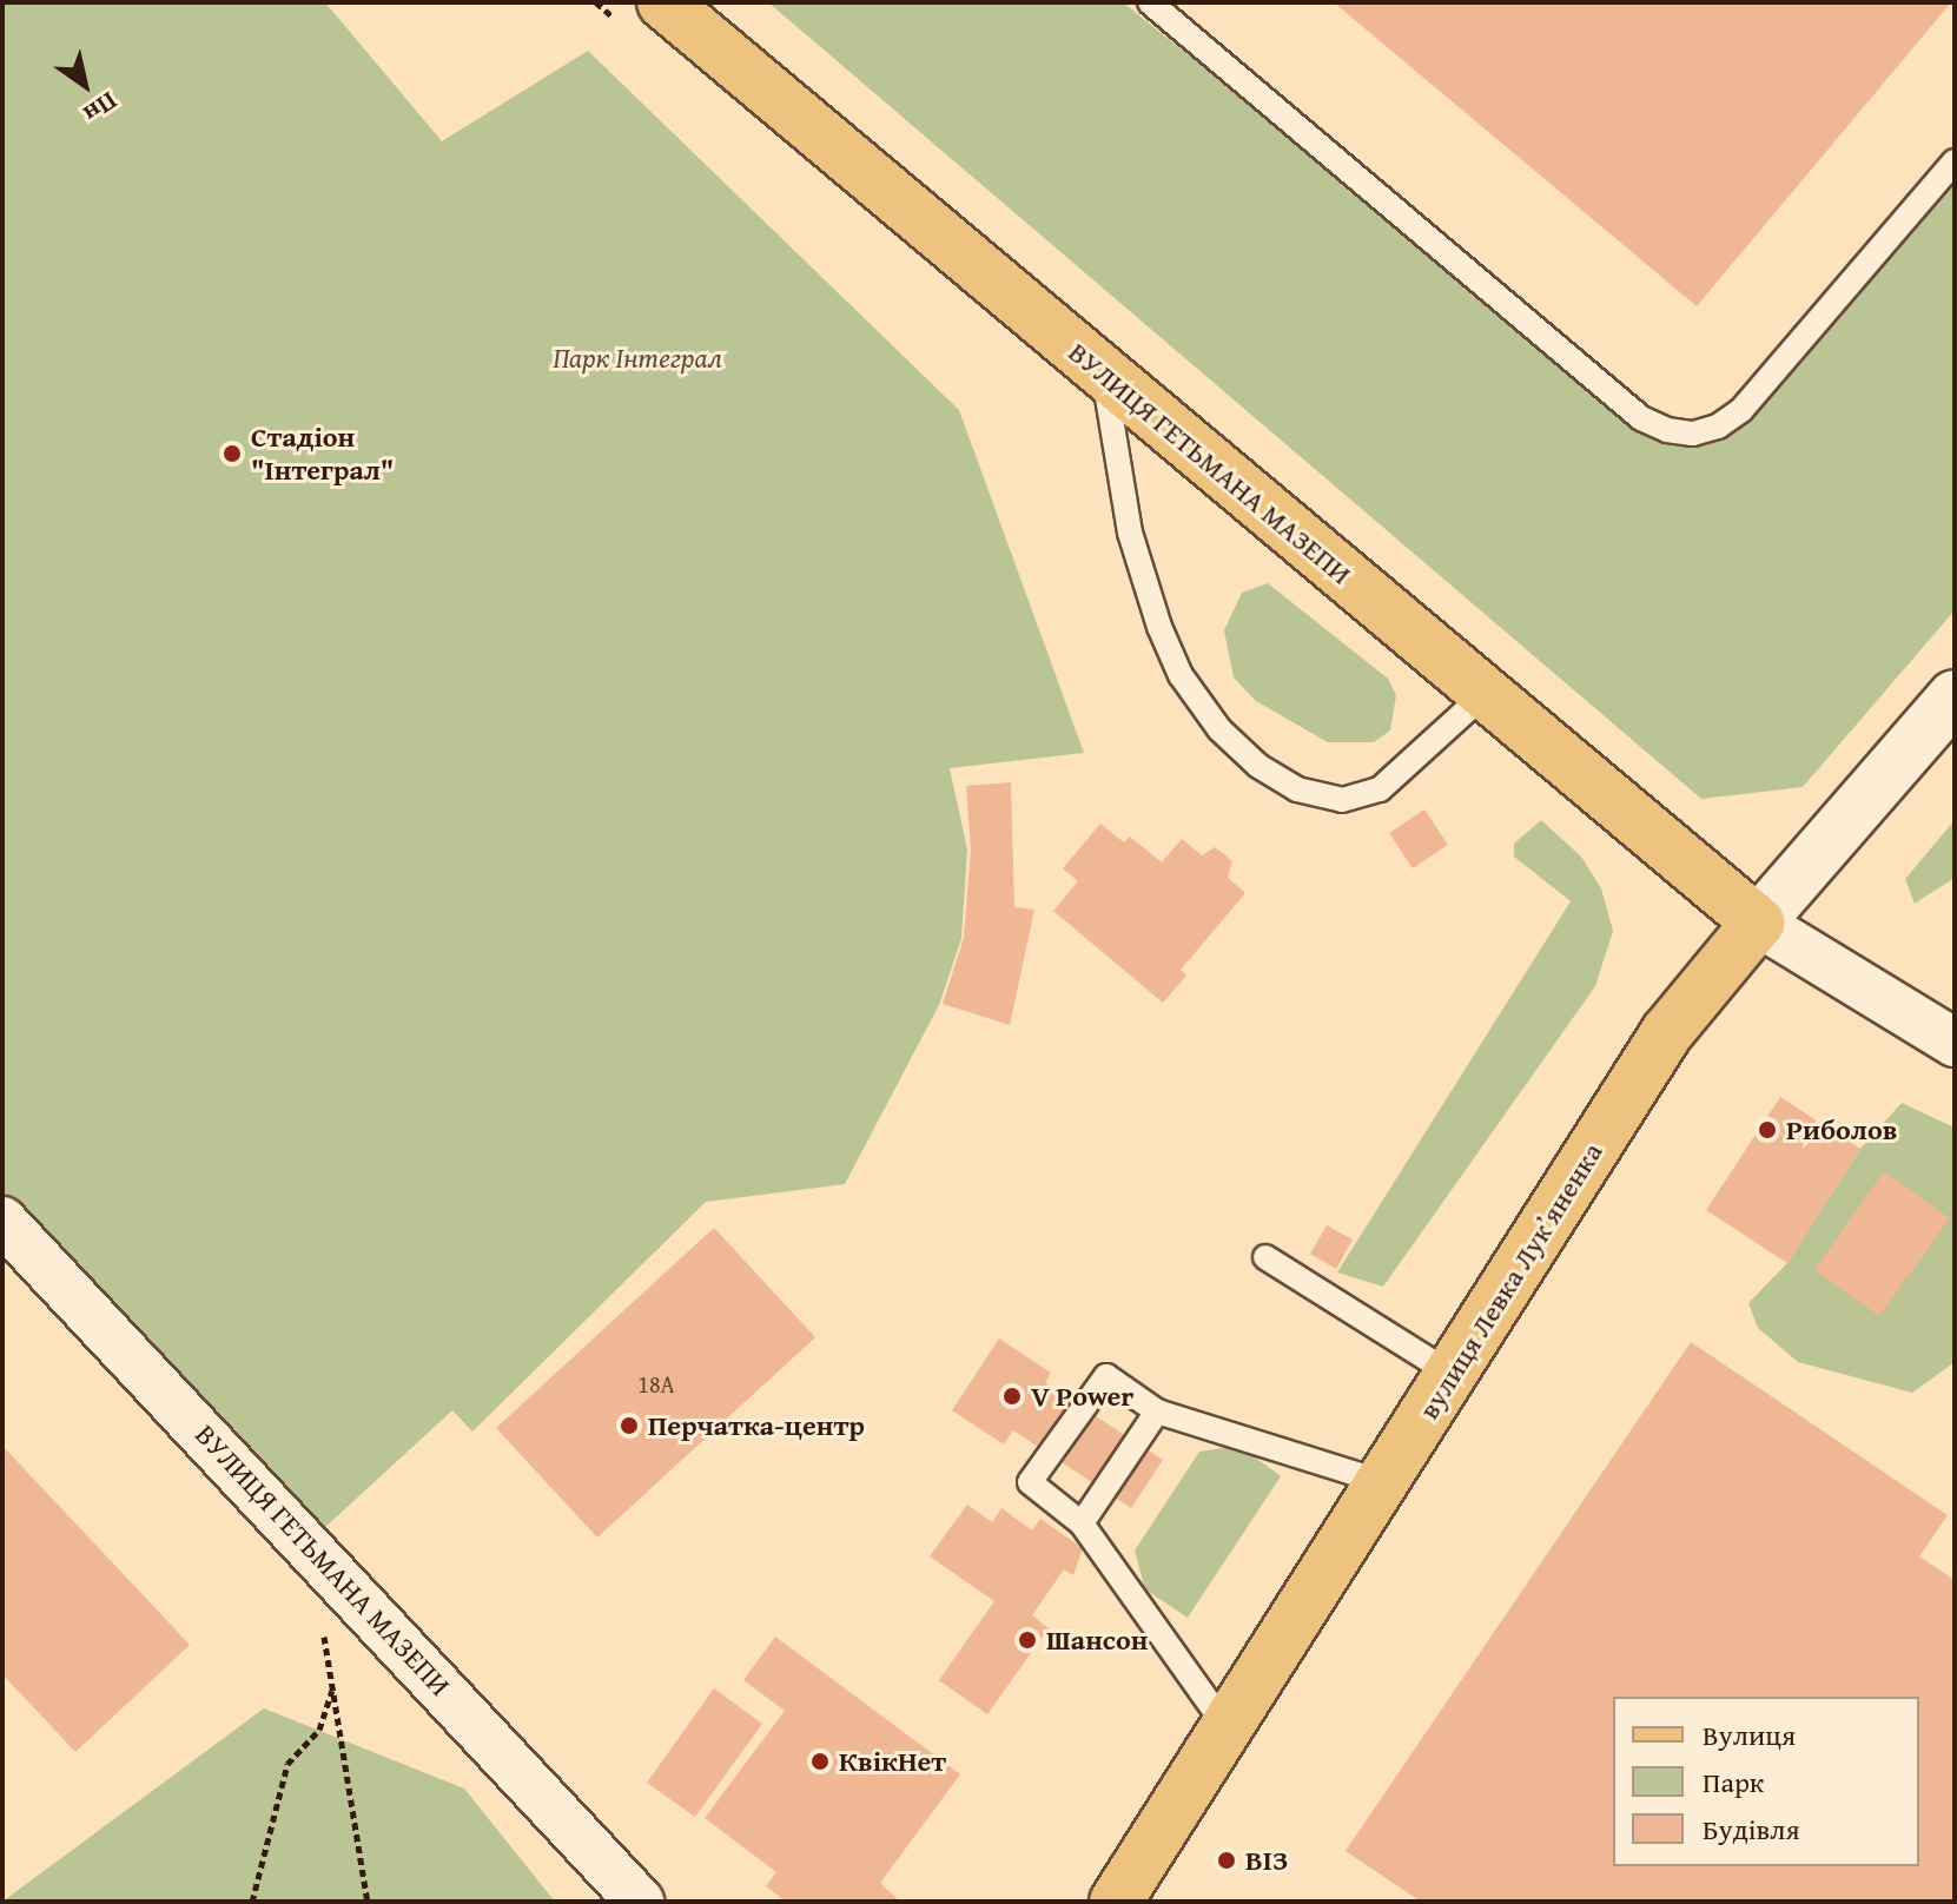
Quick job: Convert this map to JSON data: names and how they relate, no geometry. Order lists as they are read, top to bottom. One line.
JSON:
{"streets":{"main road":["ВУЛИЦЯ ГЕТЬМАНА МАЗЕПИ","вулиця Левка Лукʼяненка"]},"crossings":[["ВУЛИЦЯ ГЕТЬМАНА МАЗЕПИ","вулиця Левка Лукʼяненка"]],"parks":["Парк Інтеграл"],"places":["Стадіон \"Інтеграл\"","Риболов","V Power","Перчатка-центр","Шансон","КвікНет","ВІЗ"],"house_numbers":["18А"],"legend":["Вулиця","Парк","Будівля"],"north":"bottom right"}
